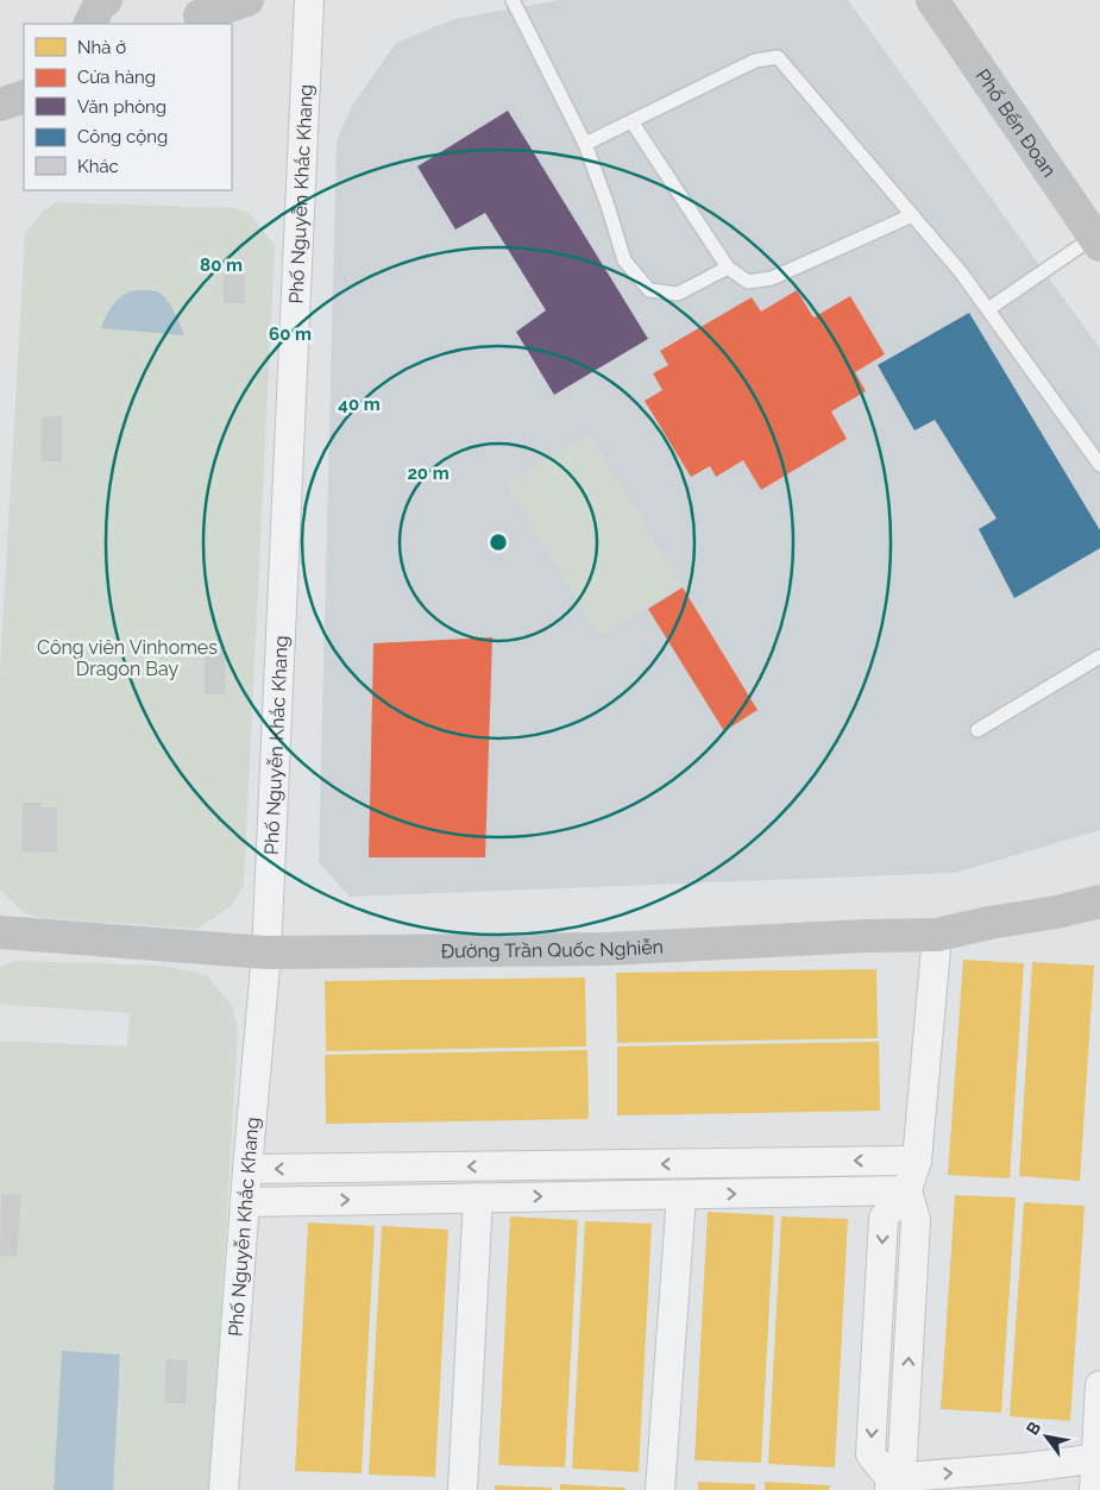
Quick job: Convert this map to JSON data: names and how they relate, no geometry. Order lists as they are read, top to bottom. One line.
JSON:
{"streets":{"street":["Phố Bến Đoan","Phố Nguyễn Khắc Khang","Đường Trần Quốc Nghiễn"]},"crossings":[["Phố Nguyễn Khắc Khang","Đường Trần Quốc Nghiễn"]],"parks":["Công viên Vinhomes Dragon Bay"],"legend":["Nhà ở","Cửa hàng","Văn phòng","Công cộng","Khác"],"north":"top left","rings":["80 m","60 m","40 m","20 m"]}
